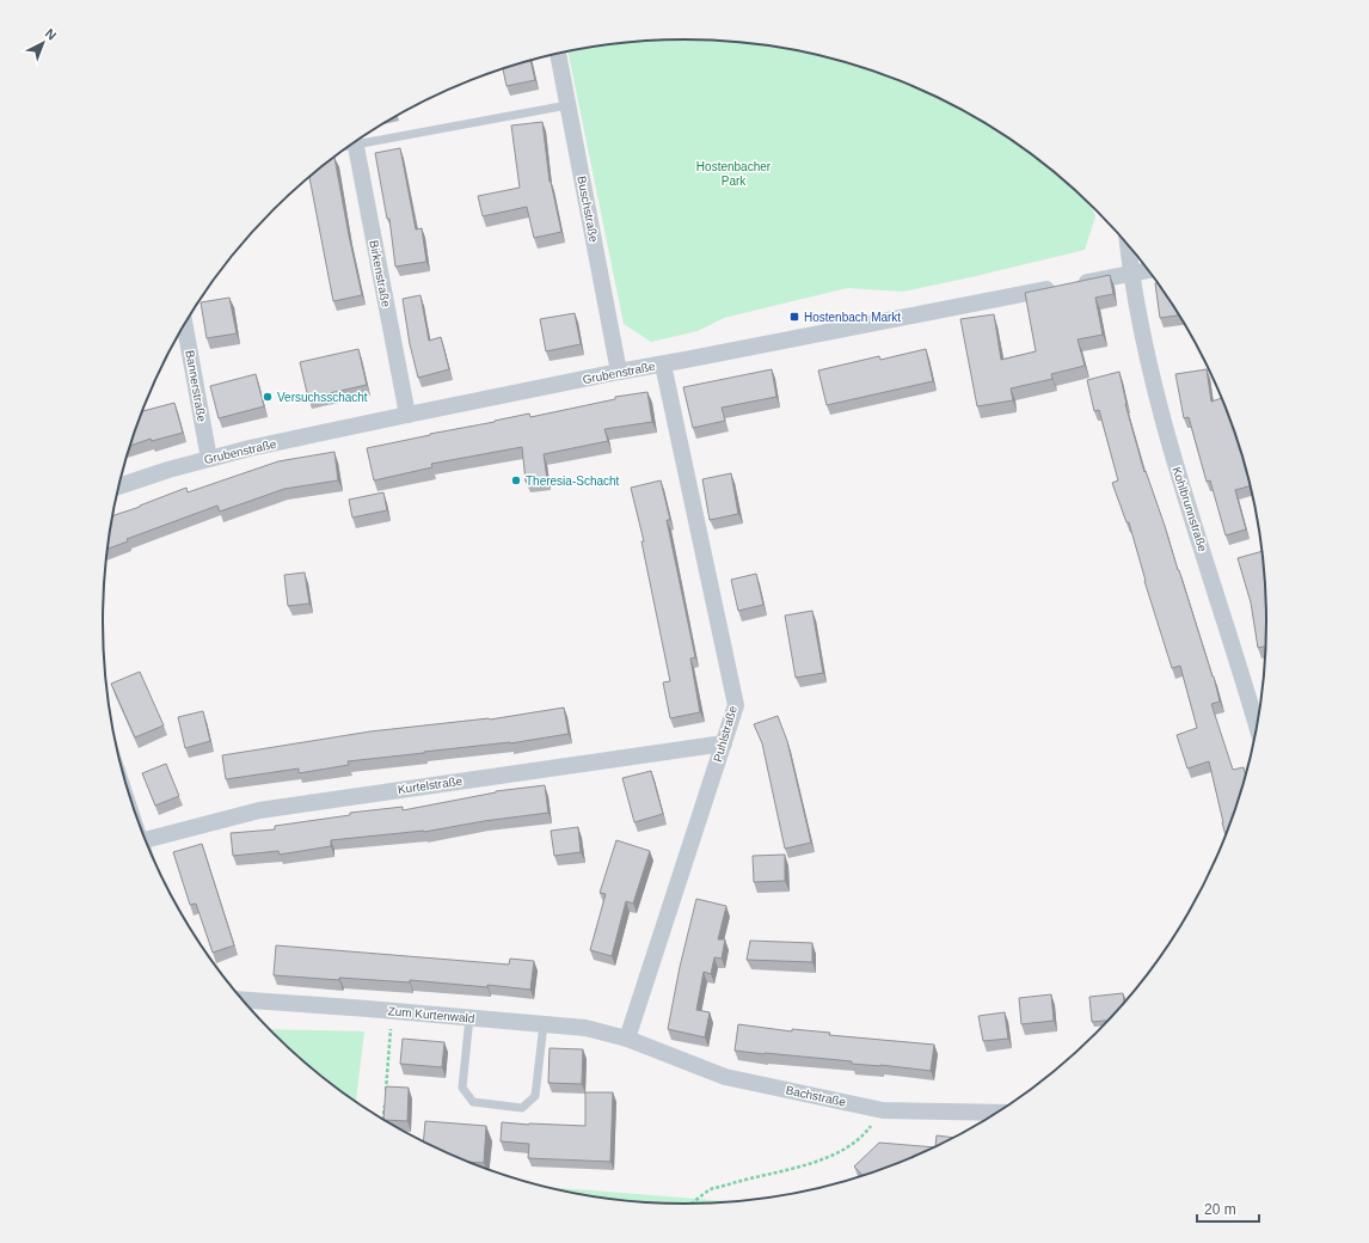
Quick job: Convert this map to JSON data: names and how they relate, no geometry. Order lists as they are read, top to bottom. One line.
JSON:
{"streets":{"street":["Buschstraße","Birkenstraße","Grubenstraße","Bannerstraße","Kohlbrunnstraße","Puhlstraße","Kurtelstraße","Zum Kurtenwald","Bachstraße"]},"crossings":[["Buschstraße","Grubenstraße"],["Birkenstraße","Grubenstraße"],["Grubenstraße","Bannerstraße"],["Grubenstraße","Kohlbrunnstraße"],["Grubenstraße","Puhlstraße"],["Puhlstraße","Kurtelstraße"],["Puhlstraße","Zum Kurtenwald"],["Puhlstraße","Bachstraße"],["Zum Kurtenwald","Bachstraße"]],"parks":["Hostenbacher Park"],"places":{"transit":["Hostenbach Markt"],"other":["Versuchsschacht","Theresia-Schacht"]},"scale_bar":"20 m","north":"top right"}
